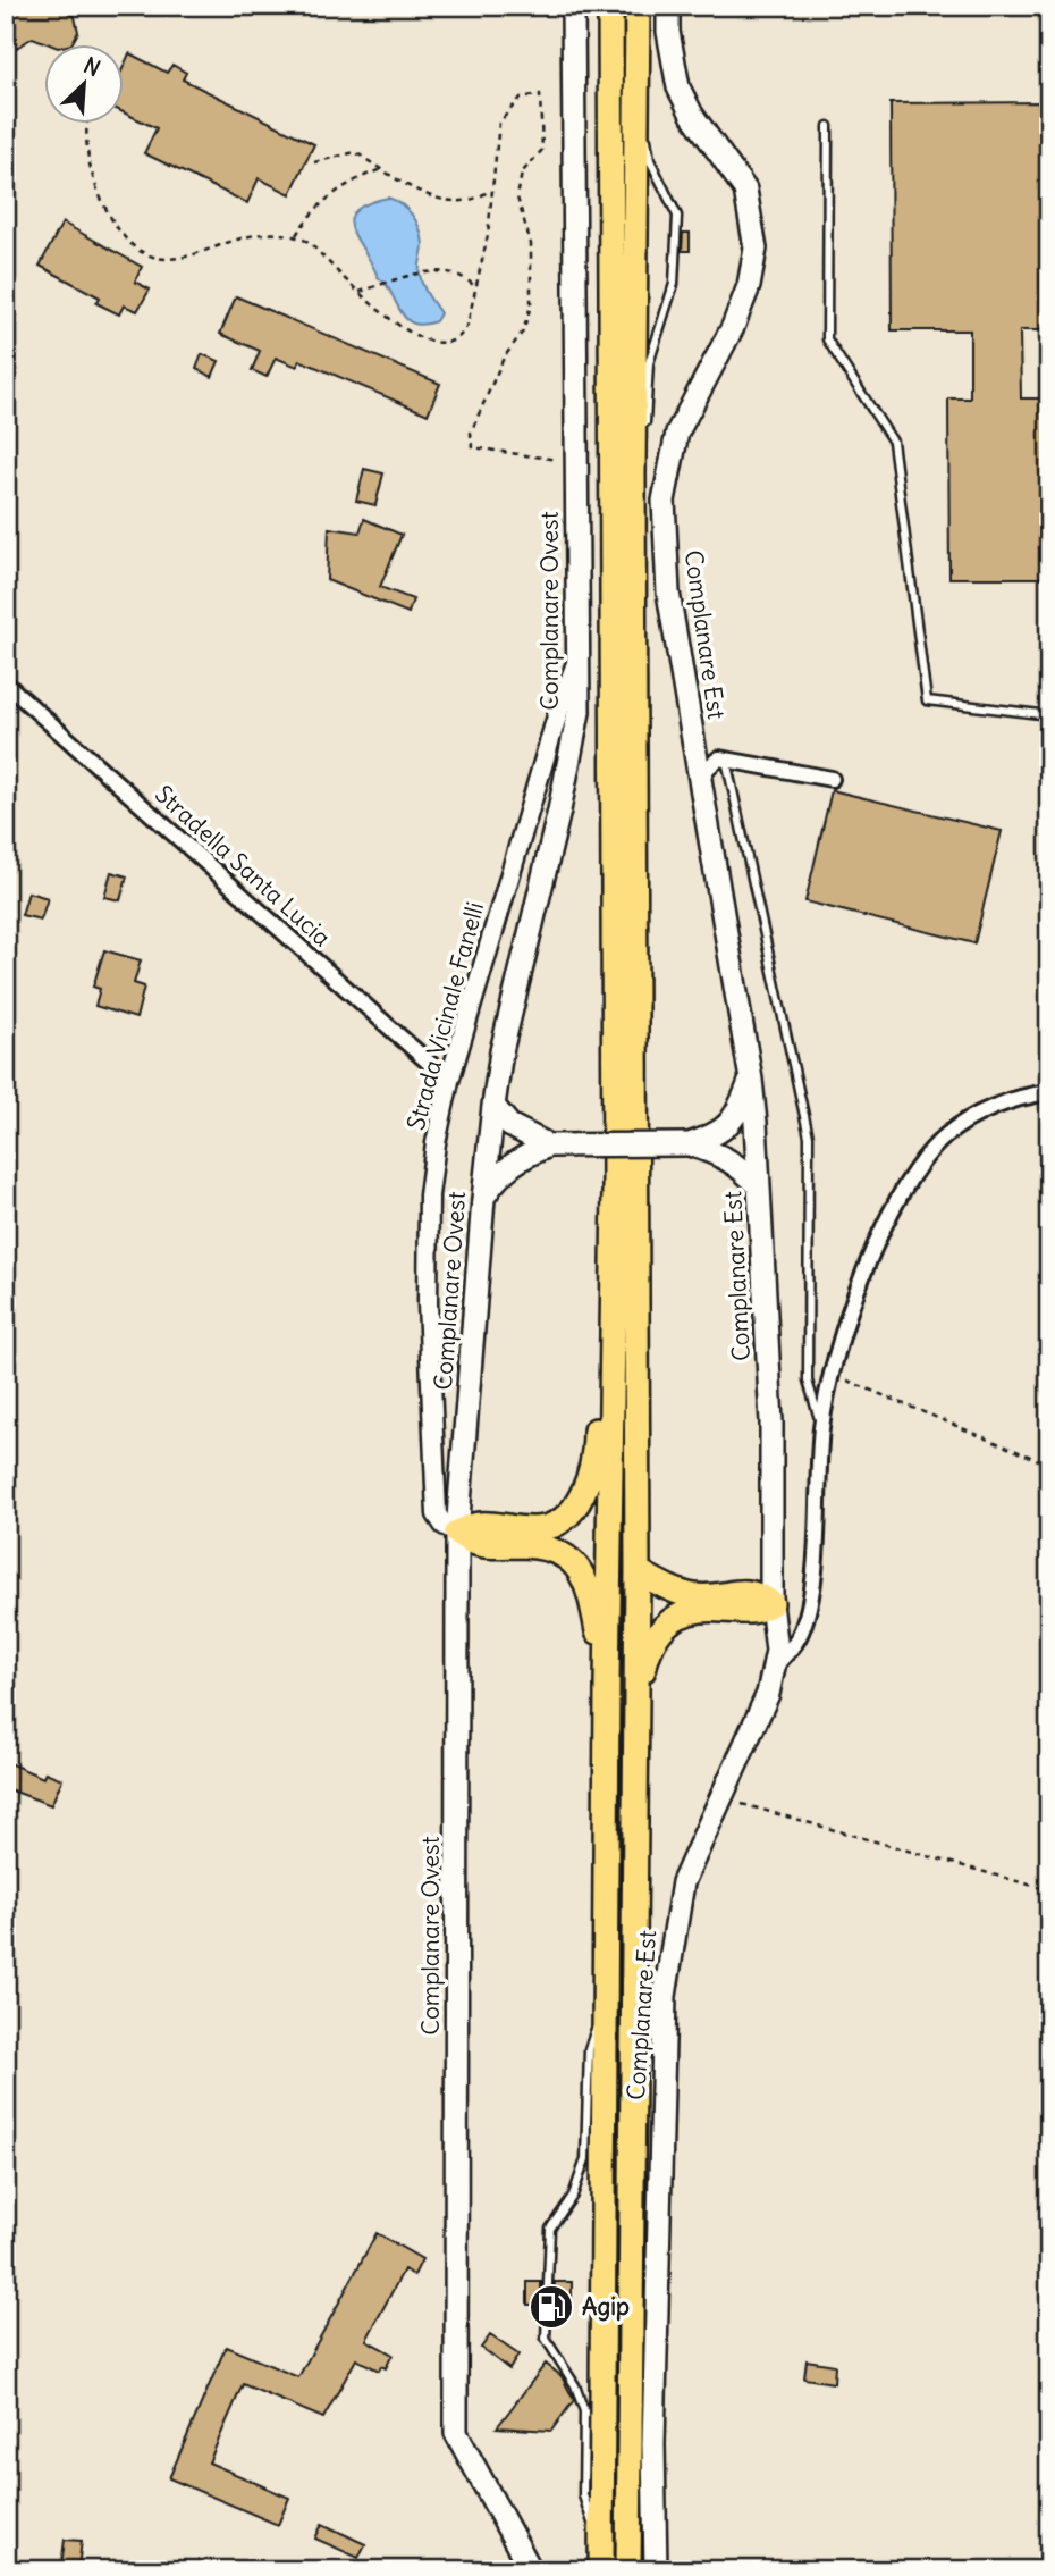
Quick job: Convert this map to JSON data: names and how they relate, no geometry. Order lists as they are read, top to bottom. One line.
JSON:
{"streets":{"main road":["Complanare Ovest","Complanare Est"],"street":["Stradella Santa Lucia","Strada Vicinale Fanelli"]},"crossings":[["Complanare Ovest","Strada Vicinale Fanelli"],["Stradella Santa Lucia","Strada Vicinale Fanelli"]],"places":{"fuel station":["Agip"]},"north":"top right"}
